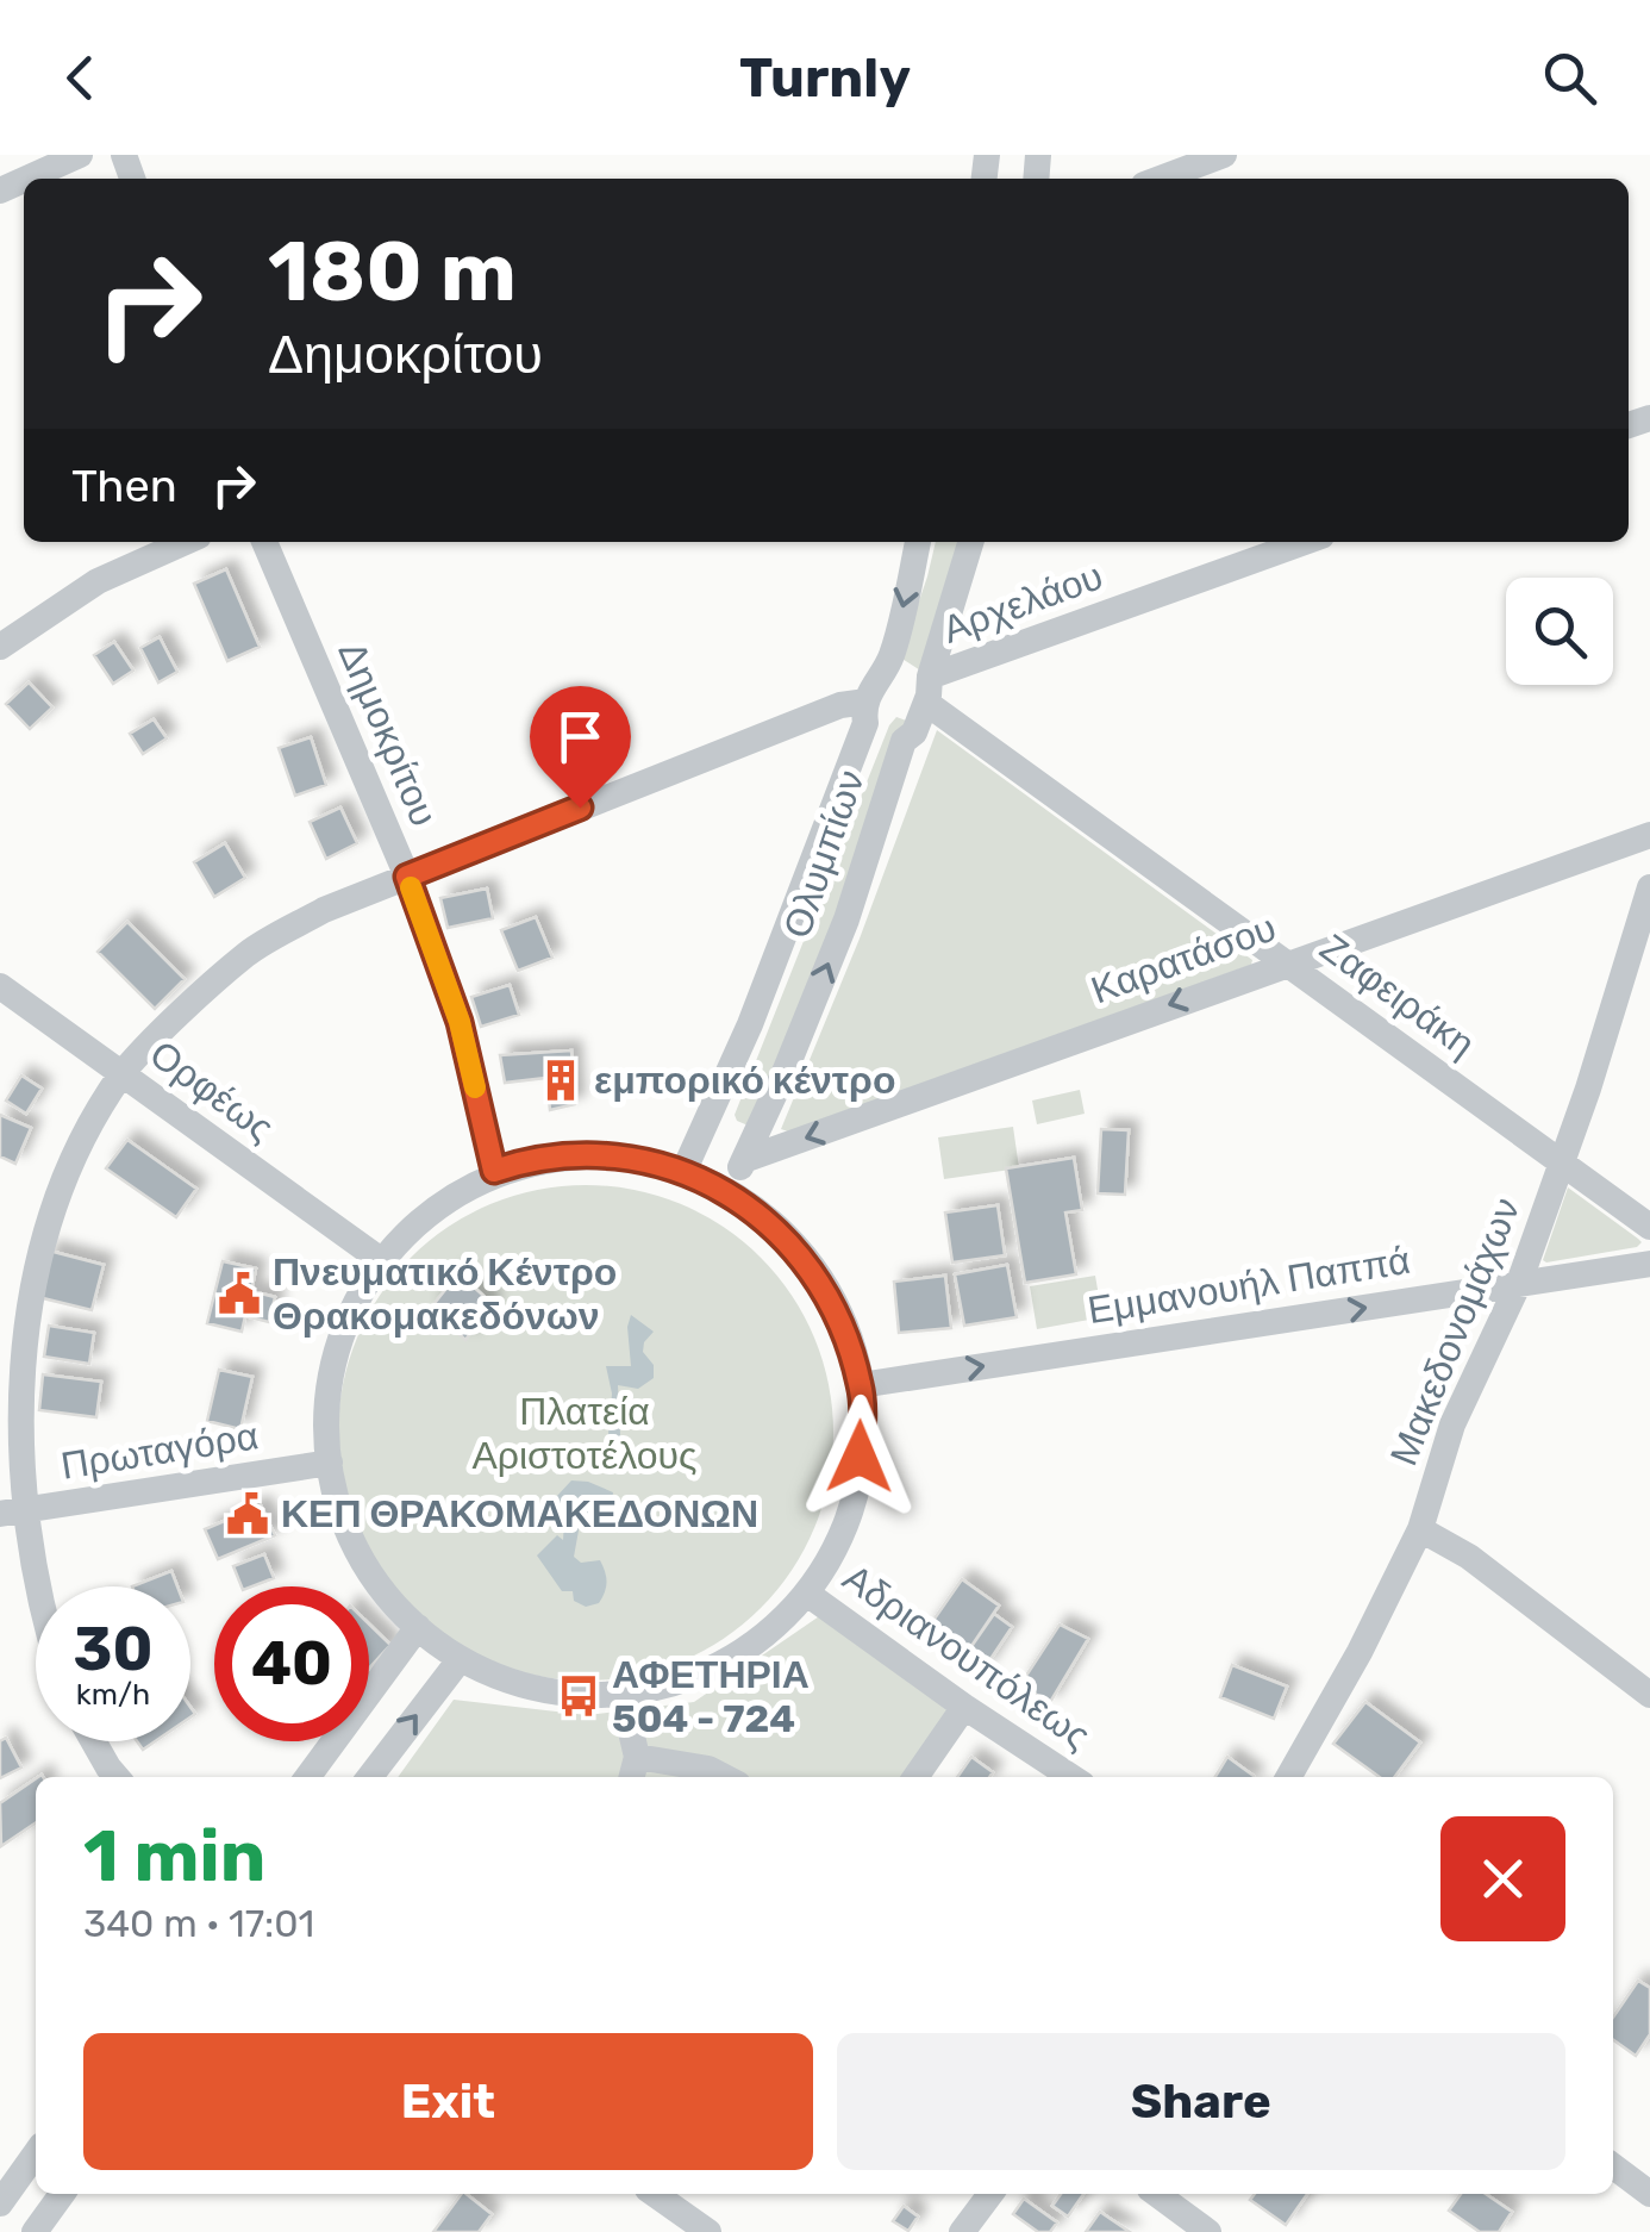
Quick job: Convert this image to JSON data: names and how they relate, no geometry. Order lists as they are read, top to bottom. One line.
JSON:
{"streets":{"street":["Αρχελάου","Δημοκρίτου","Ολυμπίων","Καρατάσου","Ζαφειράκη","Ορφέως","Εμμανουήλ Παππά","Μακεδονομάχων","Πρωταγόρα","Αδριανουπόλεως"]},"crossings":[["Αρχελάου","Ολυμπίων"],["Αρχελάου","Ζαφειράκη"],["Ολυμπίων","Καρατάσου"],["Ολυμπίων","Ζαφειράκη"],["Καρατάσου","Ζαφειράκη"],["Ζαφειράκη","Μακεδονομάχων"],["Εμμανουήλ Παππά","Μακεδονομάχων"]],"one_way":["Καρατάσου","Εμμανουήλ Παππά"],"parks":["Πλατεία Αριστοτέλους"],"places":{"building":["εμπορικό κέντρο"],"public building":["Πνευματικό Κέντρο Θρακομακεδόνων","ΚΕΠ ΘΡΑΚΟΜΑΚΕΔΟΝΩΝ"],"bus stop":["ΑΦΕΤΗΡΙΑ 504 - 724"]},"page":{"header":"Turnly","turn":["180 m","Δημοκρίτου"],"then":"Then","speed":"30 km/h","limit":"40","heading":["1 min","340 m · 17:01"],"buttons":["Exit","Share"]}}
